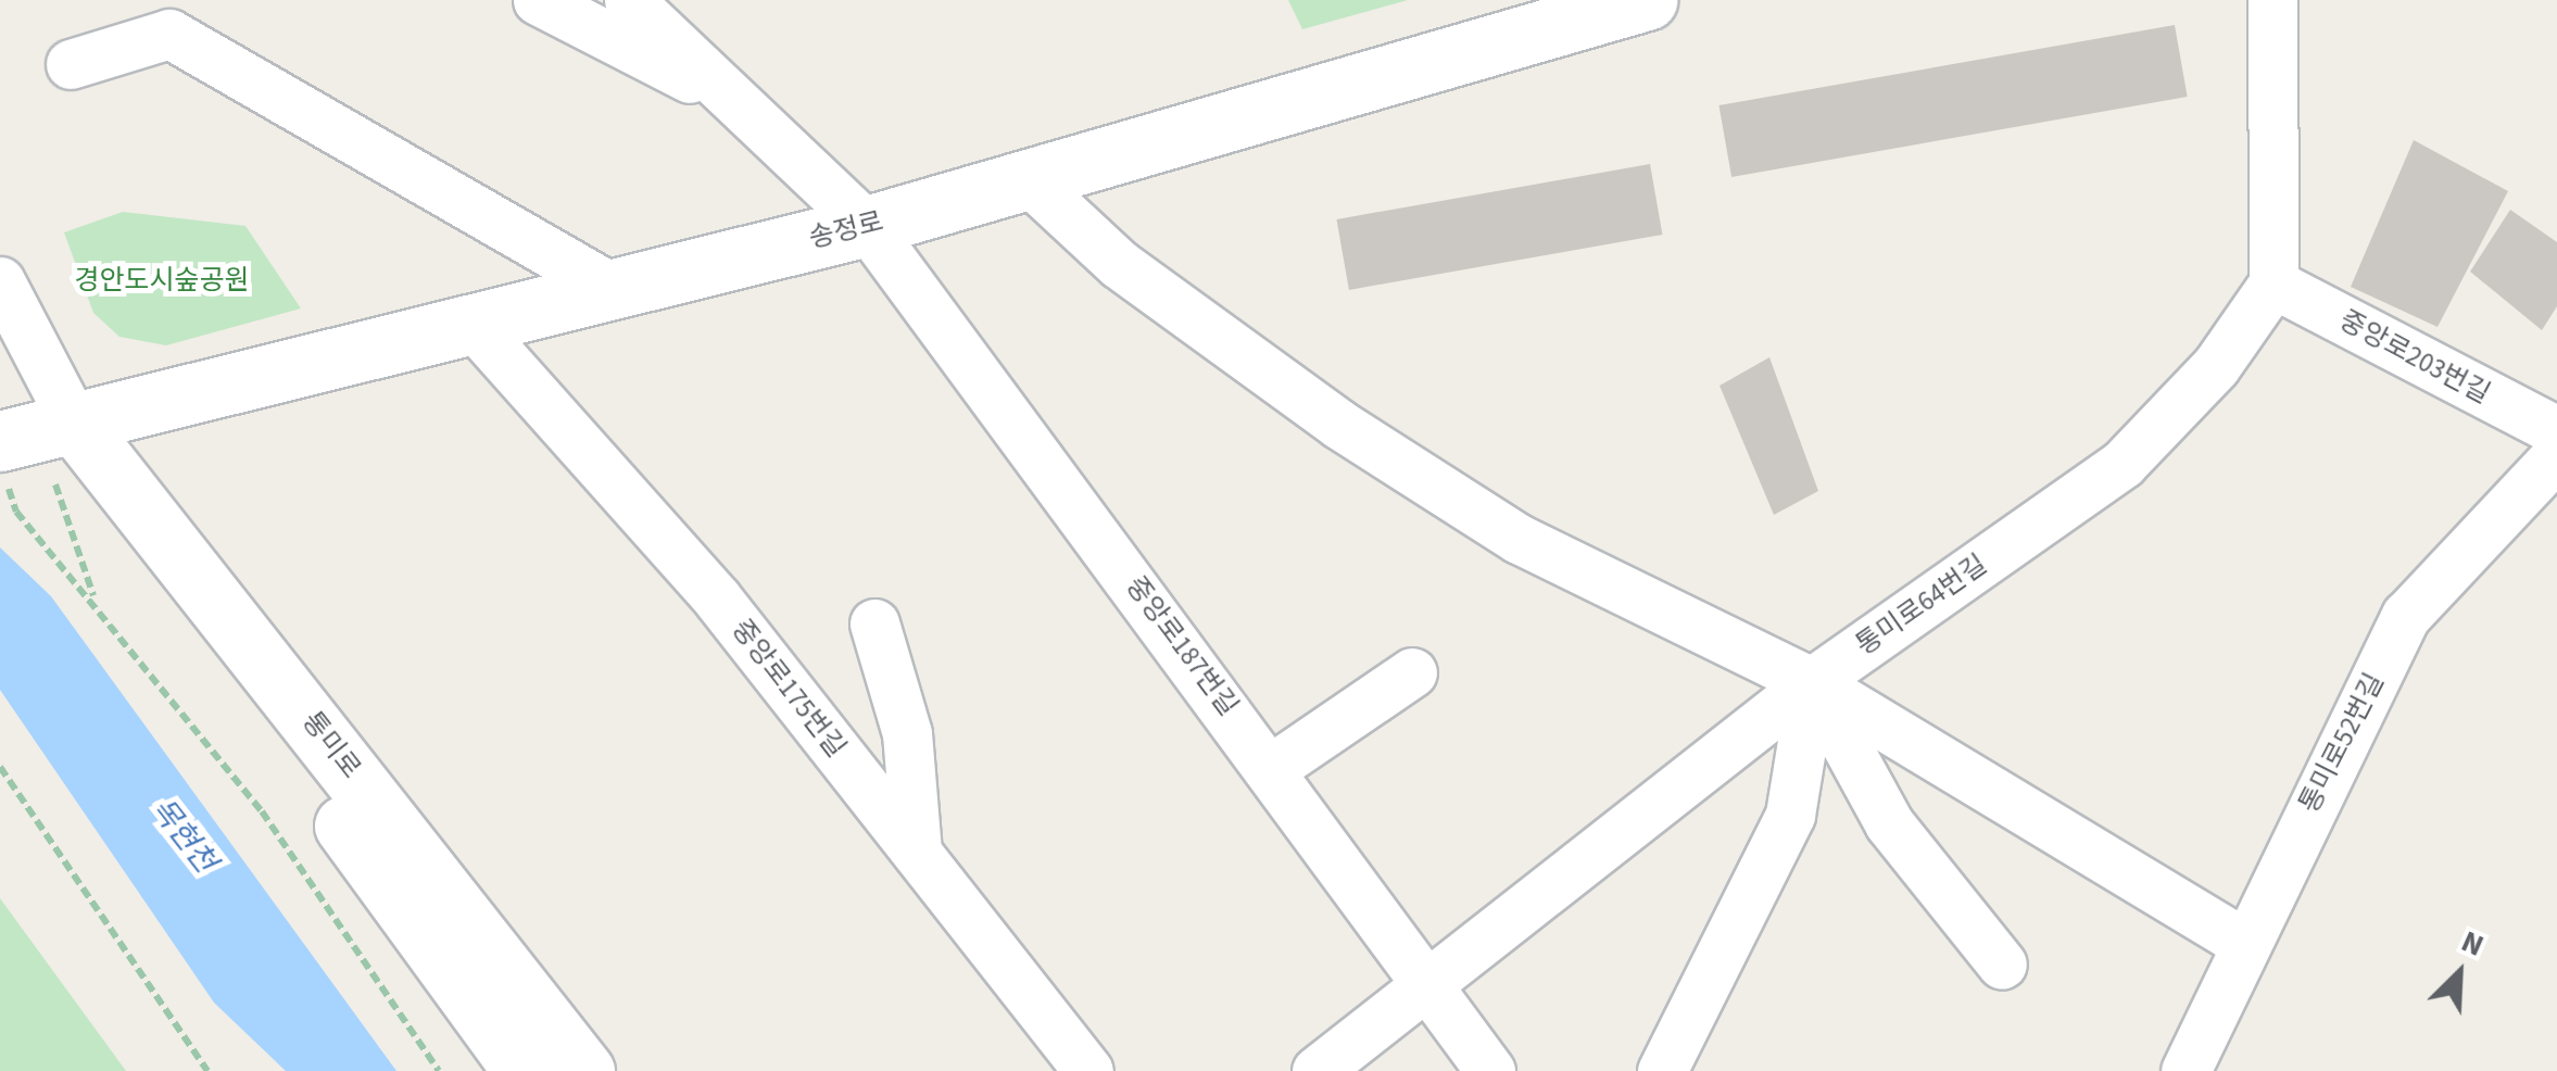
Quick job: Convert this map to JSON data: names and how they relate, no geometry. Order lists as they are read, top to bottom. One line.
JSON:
{"streets":{"street":["송정로","중앙로203번길","통미로64번길","중앙로187번길","중앙로175번길","통미로52번길","통미로"]},"crossings":[["송정로","중앙로187번길"],["송정로","중앙로175번길"],["송정로","통미로"],["중앙로203번길","통미로64번길"],["통미로64번길","중앙로187번길"]],"water":["목현천"],"parks":["경안도시숲공원"],"north":"top right"}
